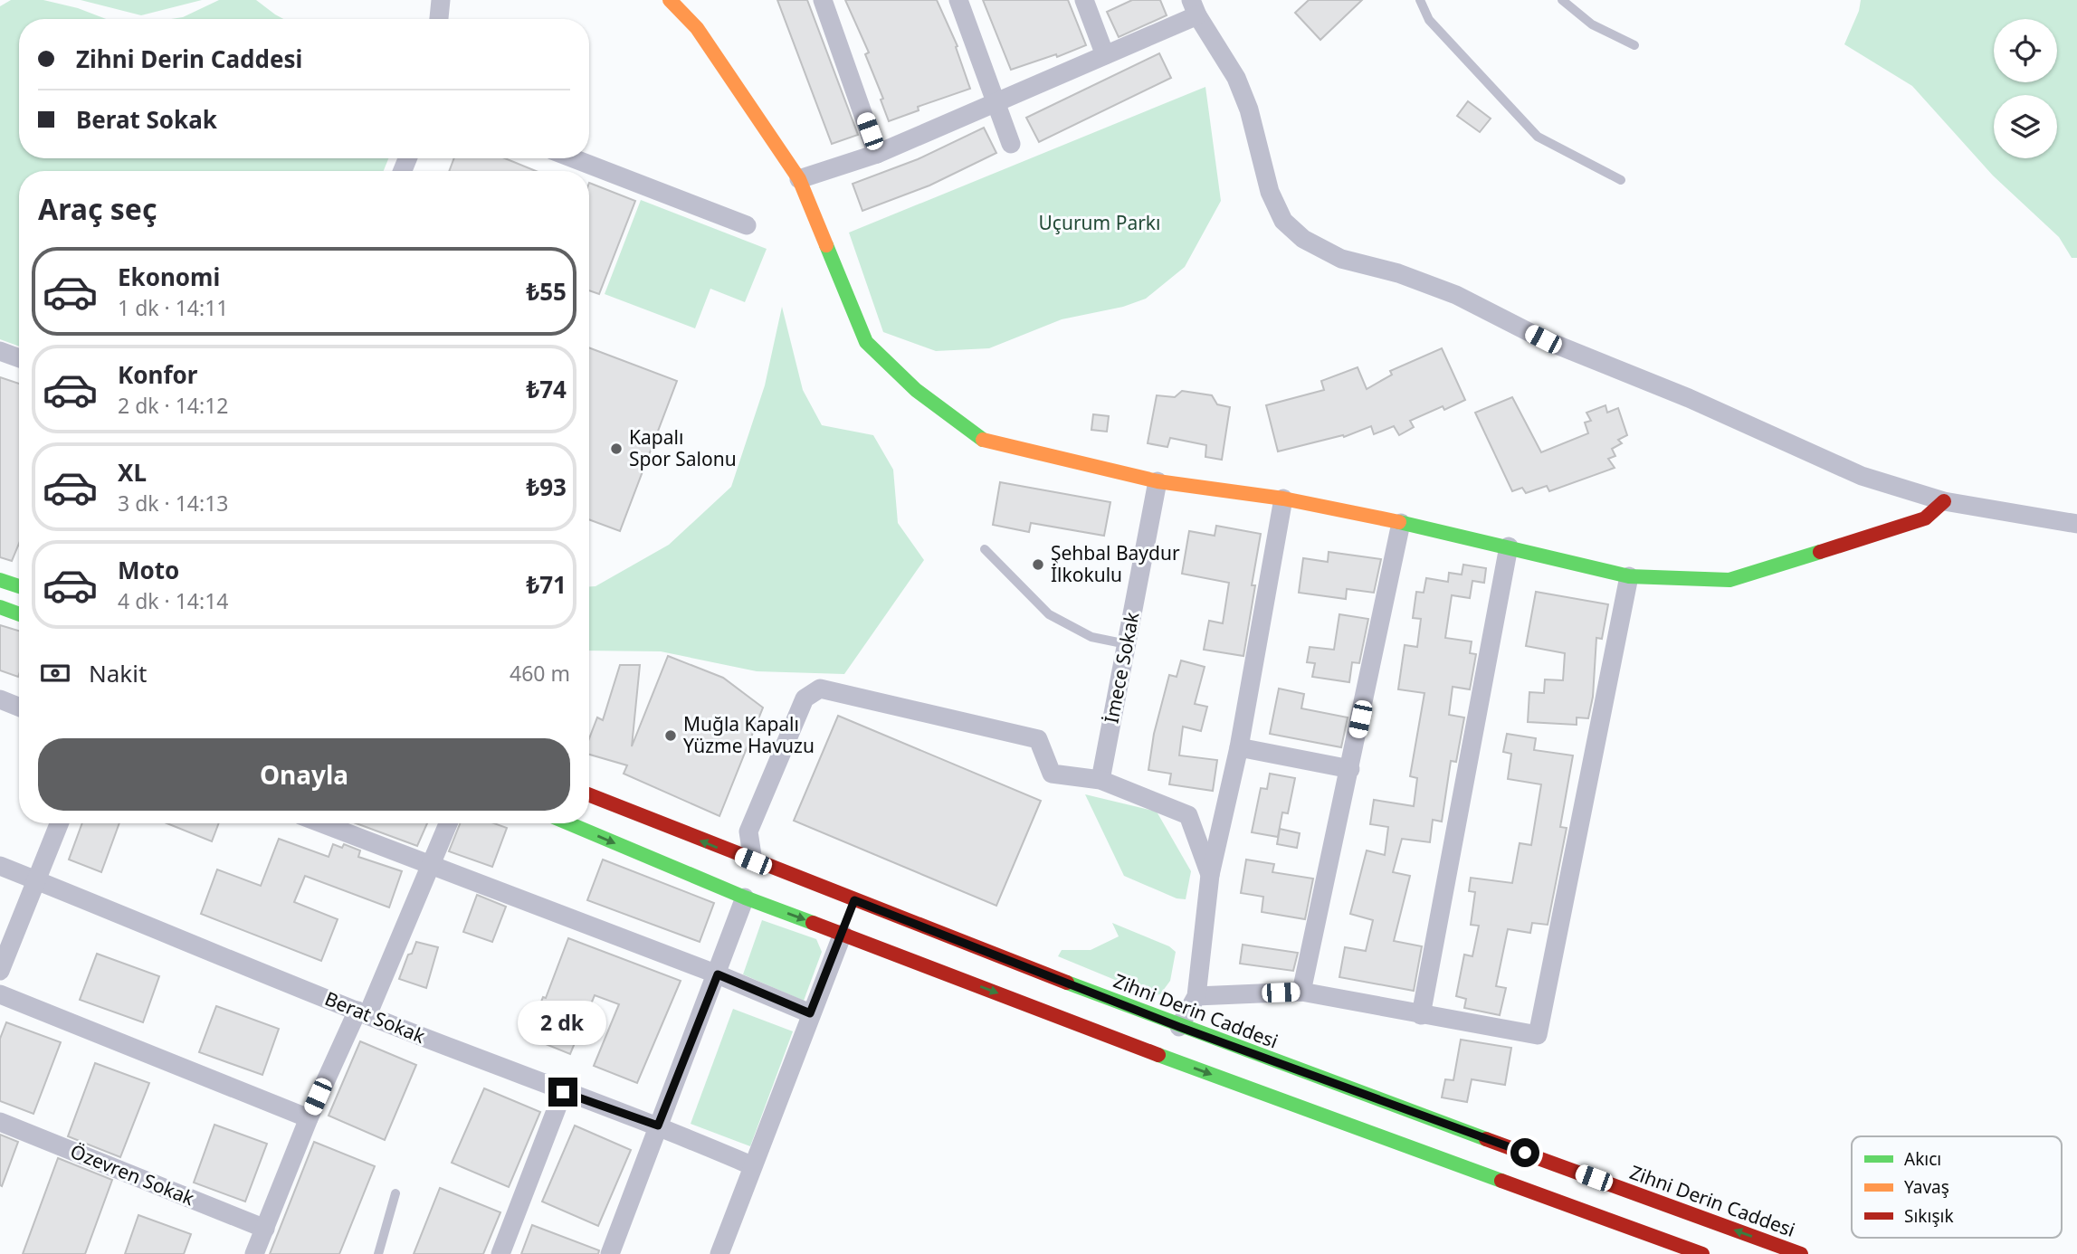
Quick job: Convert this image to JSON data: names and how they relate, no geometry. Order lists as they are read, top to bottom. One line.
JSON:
{"streets":{"main road":["Zihni Derin Caddesi"],"street":["İmece Sokak","Berat Sokak","Özevren Sokak"]},"parks":["Uçurum Parkı"],"places":["Kapalı Spor Salonu","Şehbal Baydur İlkokulu","Muğla Kapalı Yüzme Havuzu"],"legend":["Akıcı","Yavaş","Sıkışık"],"page":{"banner":["Zihni Derin Caddesi","Berat Sokak"],"heading":"Araç seç","list":[{"name":"Ekonomi","note":"1 dk · 14:11","value":"₺55"},{"name":"Konfor","note":"2 dk · 14:12","value":"₺74"},{"name":"XL","note":"3 dk · 14:13","value":"₺93"},{"name":"Moto","note":"4 dk · 14:14","value":"₺71"}],"pay":["Nakit","460 m"],"buttons":"Onayla","bubble":"2 dk"}}
